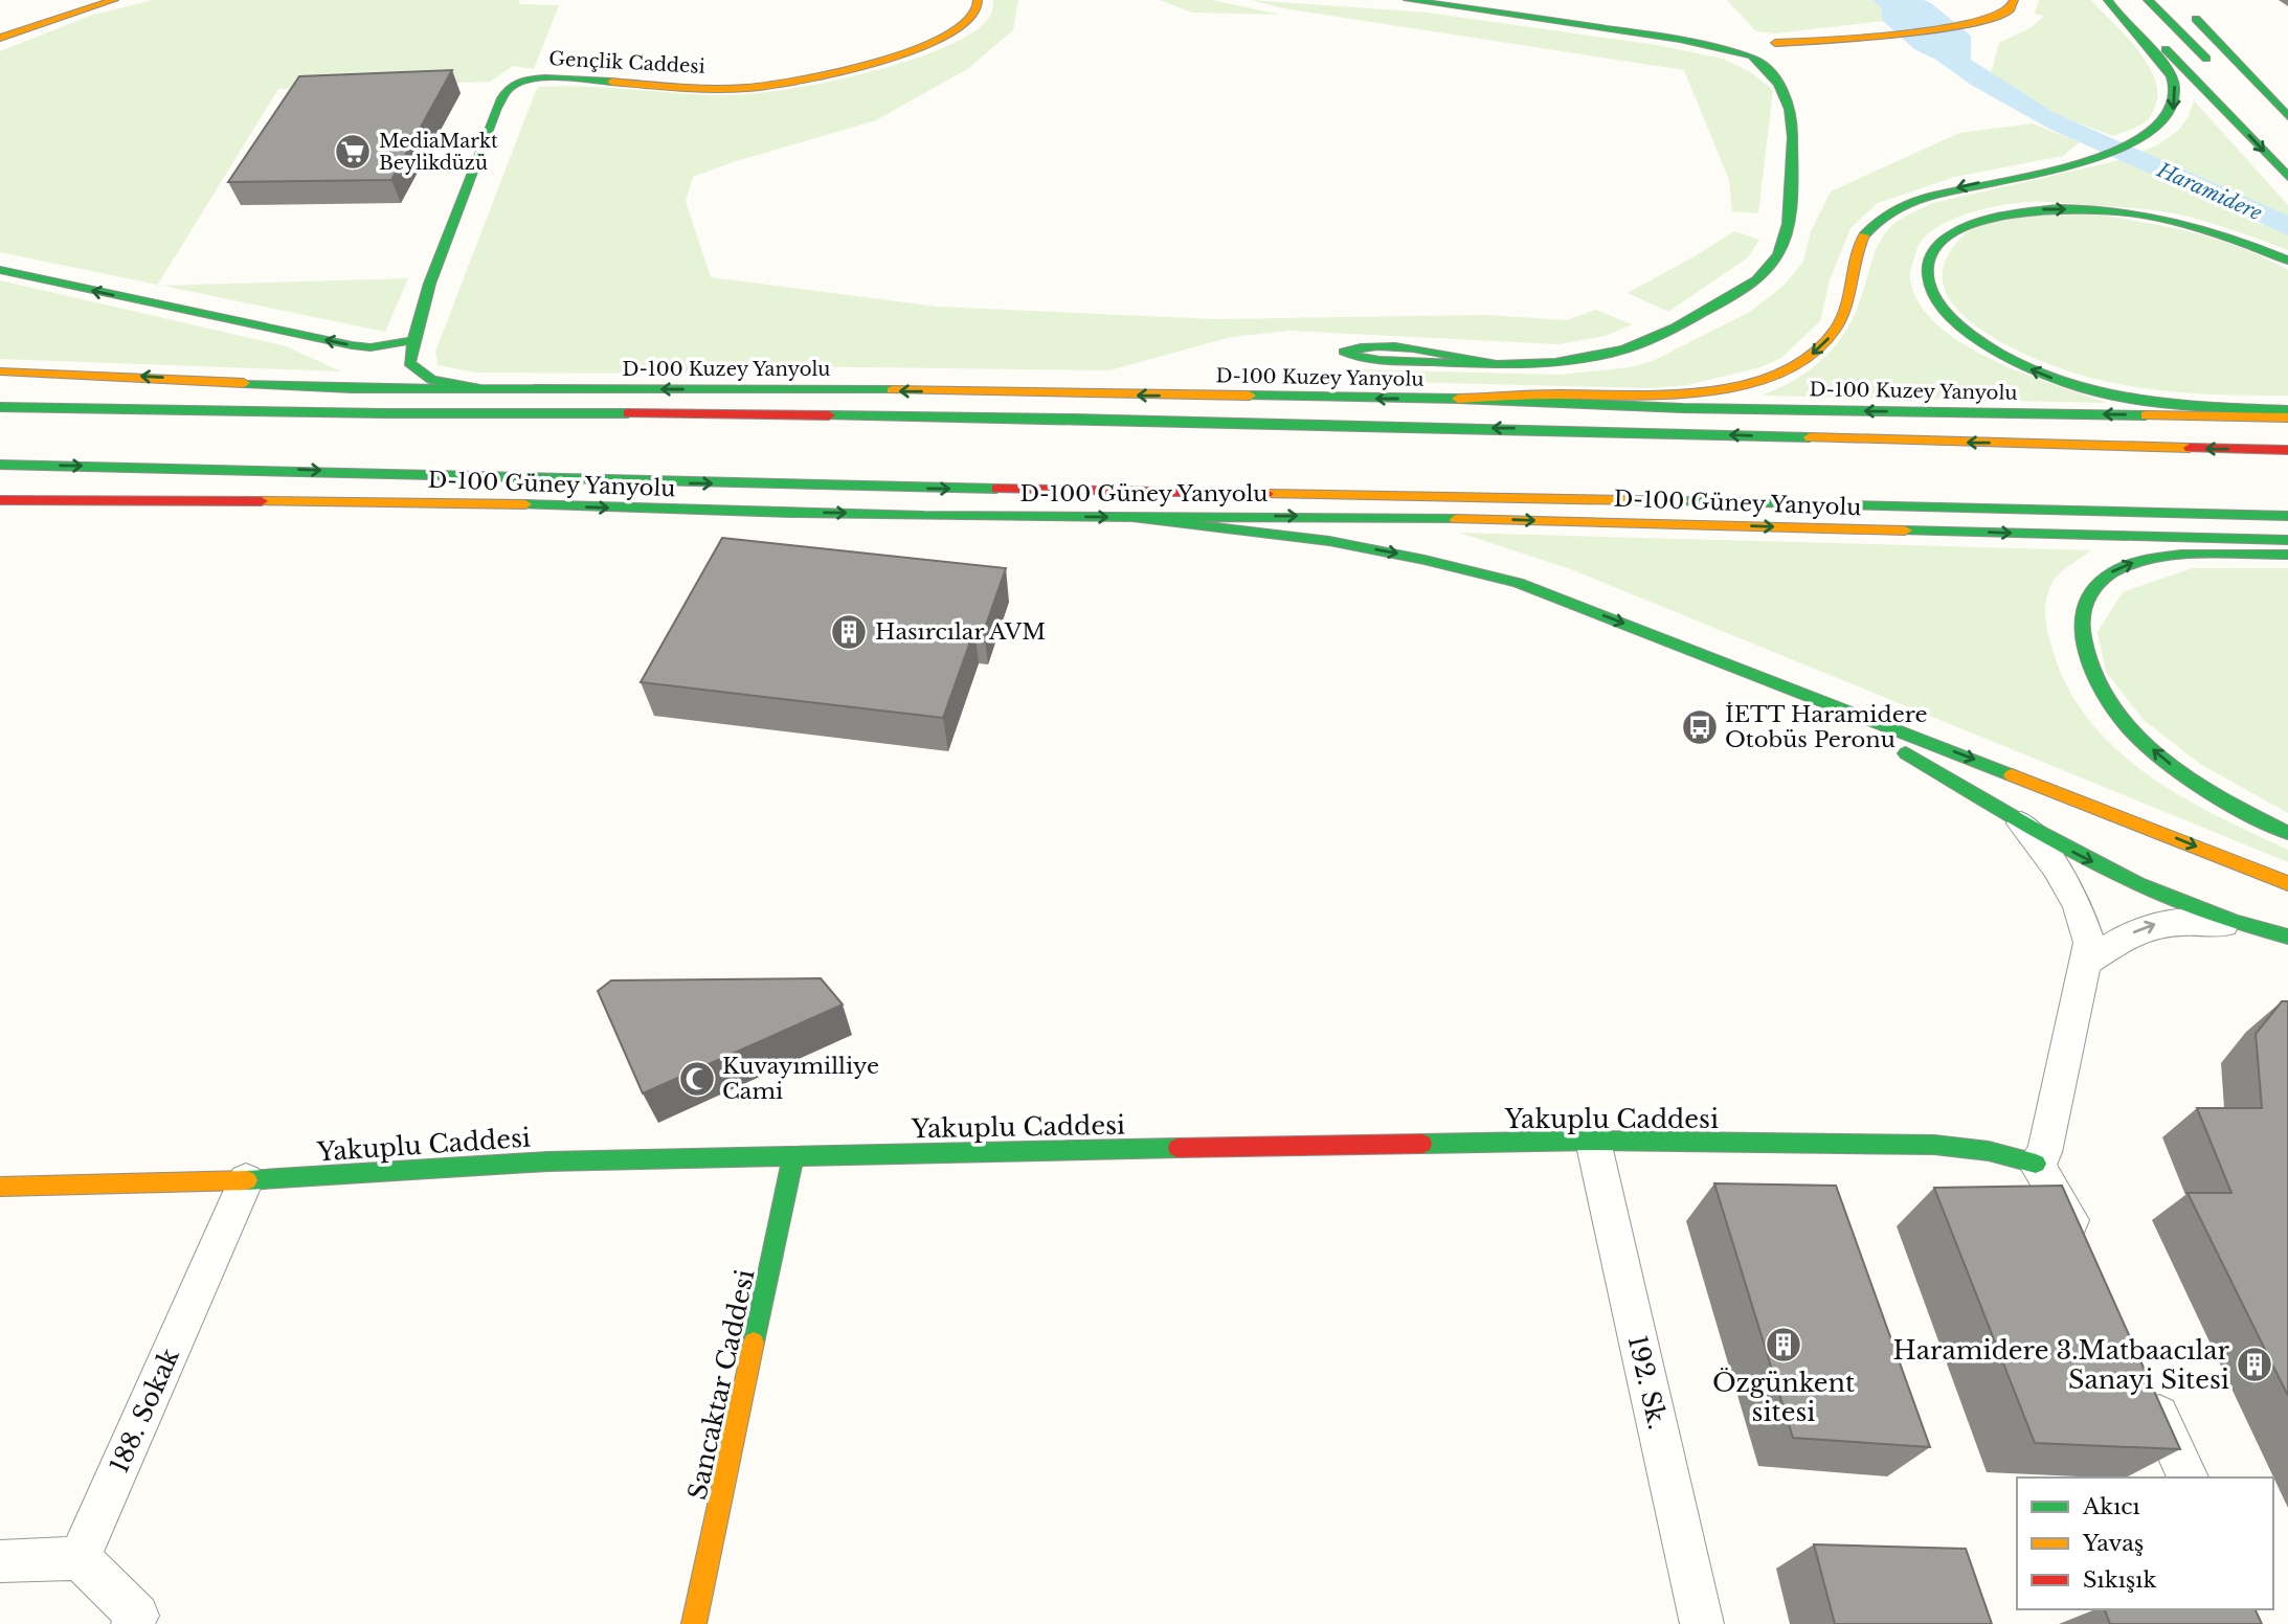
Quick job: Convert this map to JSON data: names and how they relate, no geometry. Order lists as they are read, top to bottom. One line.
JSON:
{"streets":{"main road":["Gençlik Caddesi","D-100 Kuzey Yanyolu","D-100 Güney Yanyolu","Yakuplu Caddesi","Sancaktar Caddesi"],"street":["192. Sk.","188. Sokak"]},"crossings":[["Gençlik Caddesi","D-100 Kuzey Yanyolu"],["Yakuplu Caddesi","192. Sk."],["Yakuplu Caddesi","Sancaktar Caddesi"],["Yakuplu Caddesi","188. Sokak"]],"water":["Haramidere"],"places":{"supermarket":["MediaMarkt Beylikdüzü"],"building":["Hasırcılar AVM","Özgünkent sitesi","Haramidere 3.Matbaacılar Sanayi Sitesi"],"bus stop":["İETT Haramidere Otobüs Peronu"],"mosque":["Kuvayımilliye Cami"]},"legend":["Akıcı","Yavaş","Sıkışık"]}
